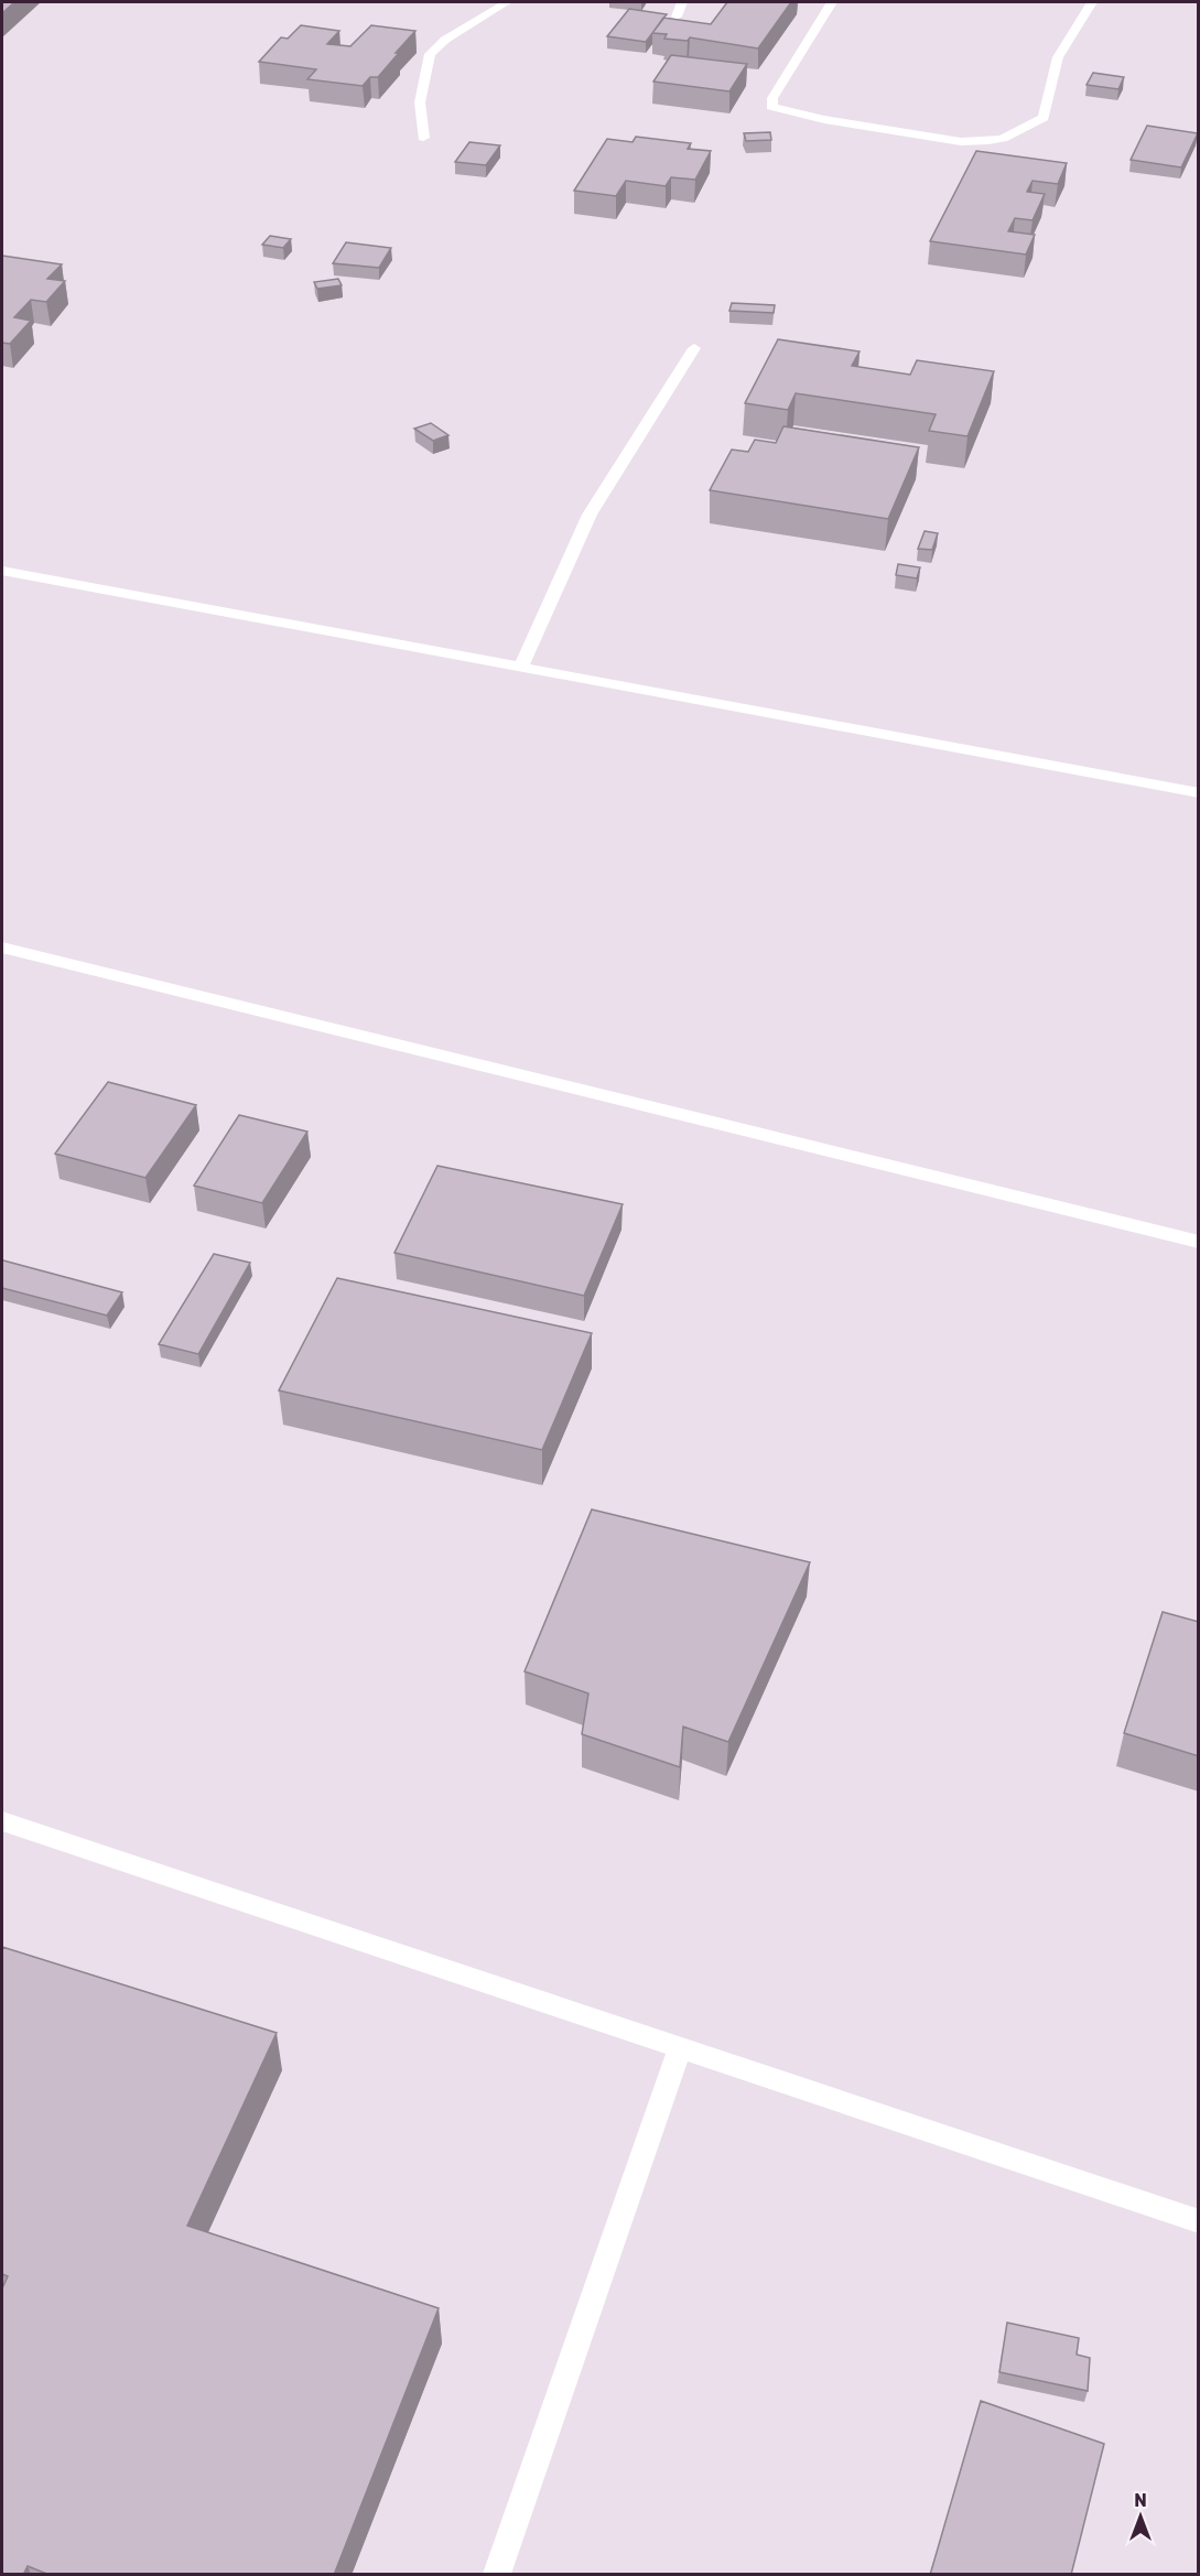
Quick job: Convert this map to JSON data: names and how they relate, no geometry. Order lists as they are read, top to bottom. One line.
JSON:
{"north":"top"}
